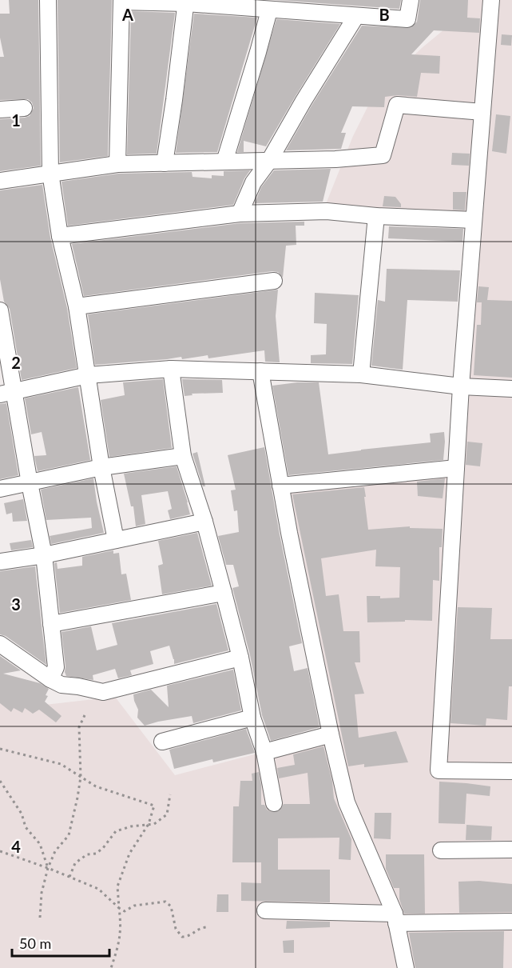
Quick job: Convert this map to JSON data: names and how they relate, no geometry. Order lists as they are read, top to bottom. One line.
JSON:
{"scale_bar":"50 m","grid":{"columns":["A","B"],"rows":["1","2","3","4"]}}
